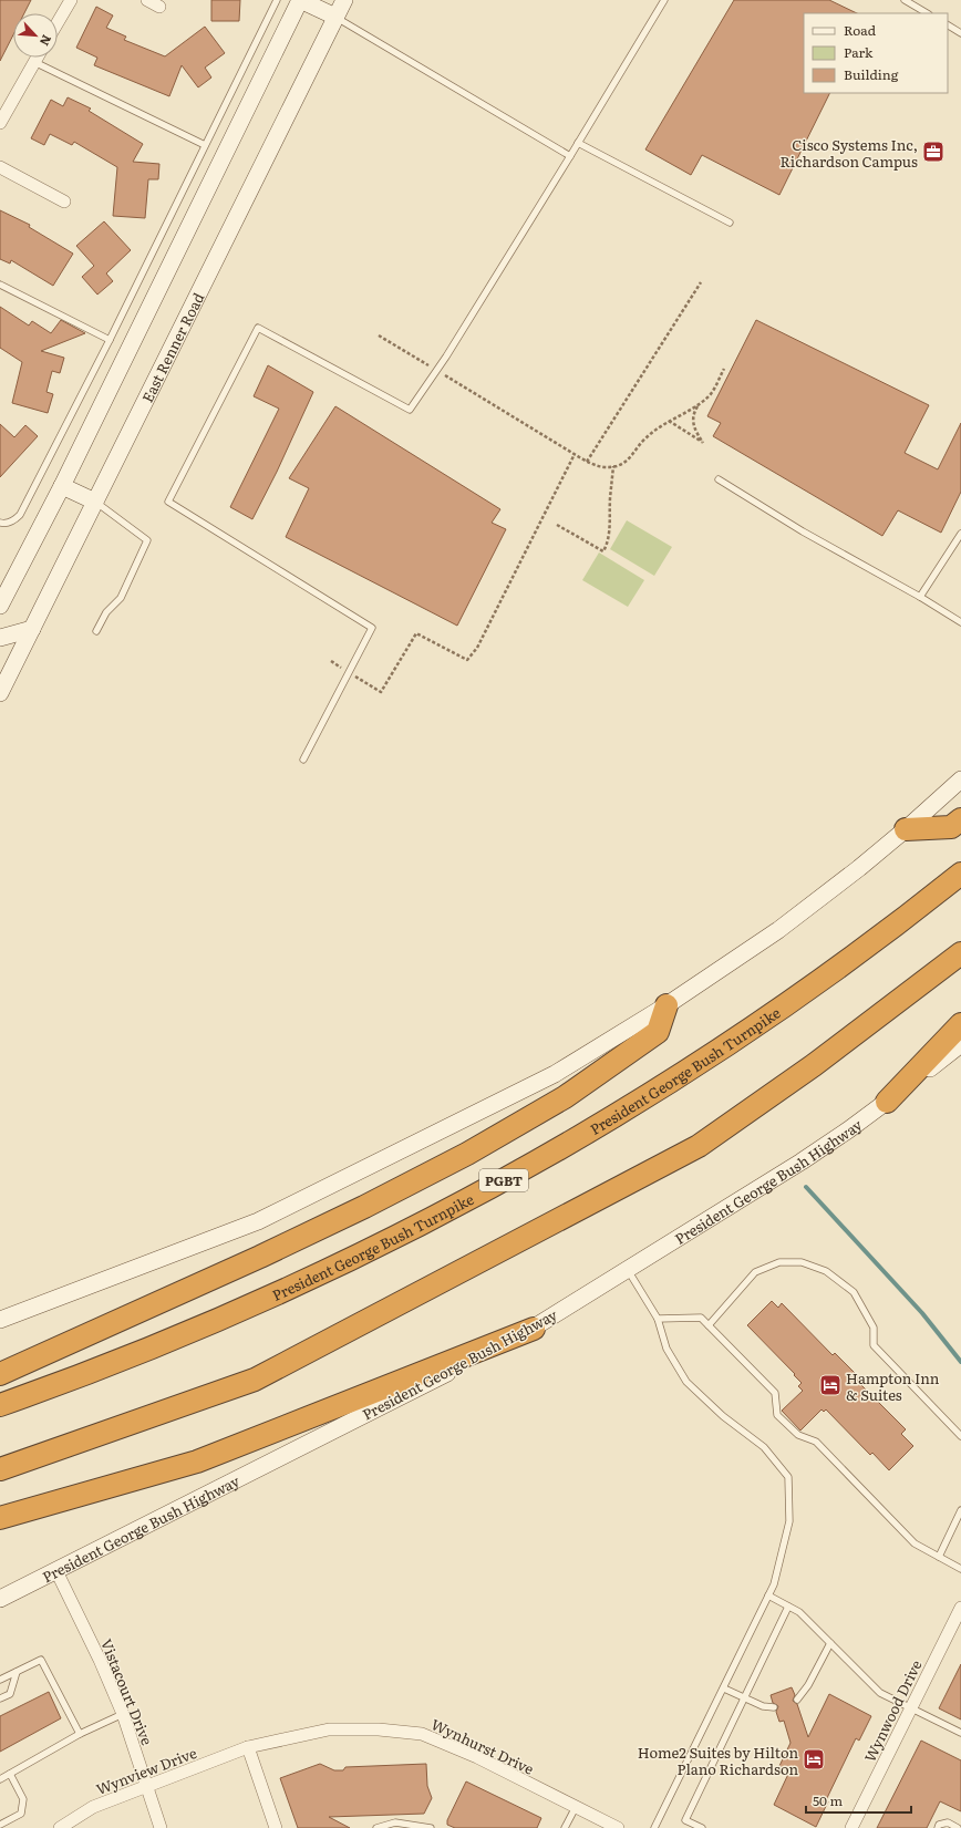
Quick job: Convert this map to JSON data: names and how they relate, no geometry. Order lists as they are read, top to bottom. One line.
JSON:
{"streets":{"highway":["President George Bush Turnpike","PGBT"],"main road":["East Renner Road","President George Bush Highway"],"street":["Vistacourt Drive","Wynwood Drive","Wynhurst Drive","Wynview Drive"]},"crossings":[["President George Bush Highway","Vistacourt Drive"],["Vistacourt Drive","Wynview Drive"],["Wynhurst Drive","Wynview Drive"]],"places":{"office":["Cisco Systems Inc, Richardson Campus"],"hotel":["Hampton Inn & Suites","Home2 Suites by Hilton Plano Richardson"]},"legend":["Road","Park","Building"],"scale_bar":"50 m","north":"bottom right"}
